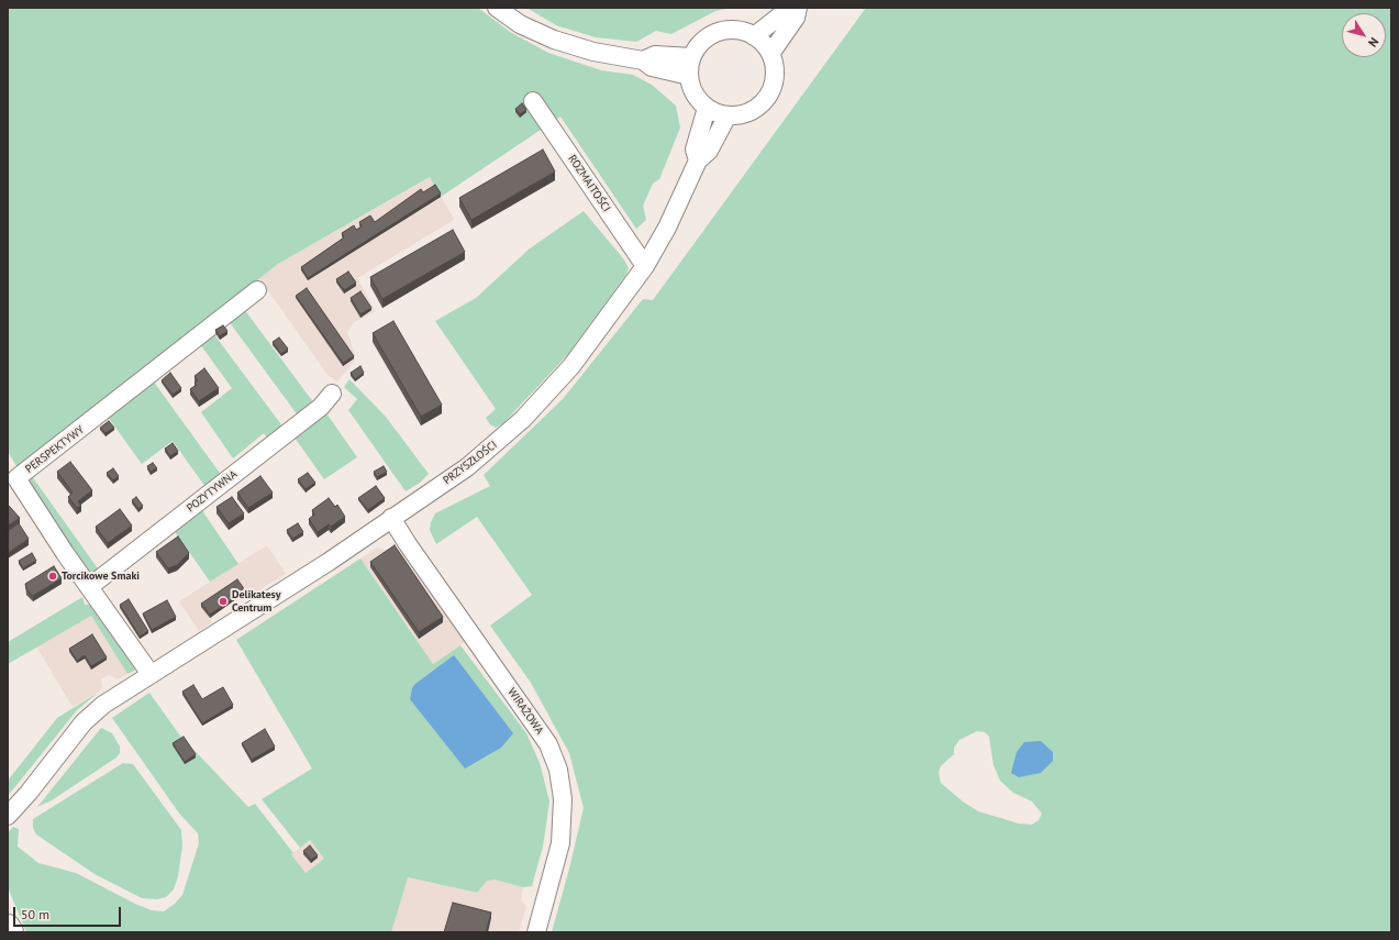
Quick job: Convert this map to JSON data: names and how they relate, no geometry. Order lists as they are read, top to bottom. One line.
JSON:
{"streets":{"street":["ROZMAITOŚCI","PERSPEKTYWY","PRZYSZŁOŚCI","POZYTYWNA","WIRAŻOWA"]},"crossings":[["ROZMAITOŚCI","PRZYSZŁOŚCI"],["PERSPEKTYWY","PRZYSZŁOŚCI"],["PERSPEKTYWY","POZYTYWNA"],["PRZYSZŁOŚCI","WIRAŻOWA"]],"places":["Torcikowe Smaki","Delikatesy Centrum"],"scale_bar":"50 m","north":"bottom right"}
